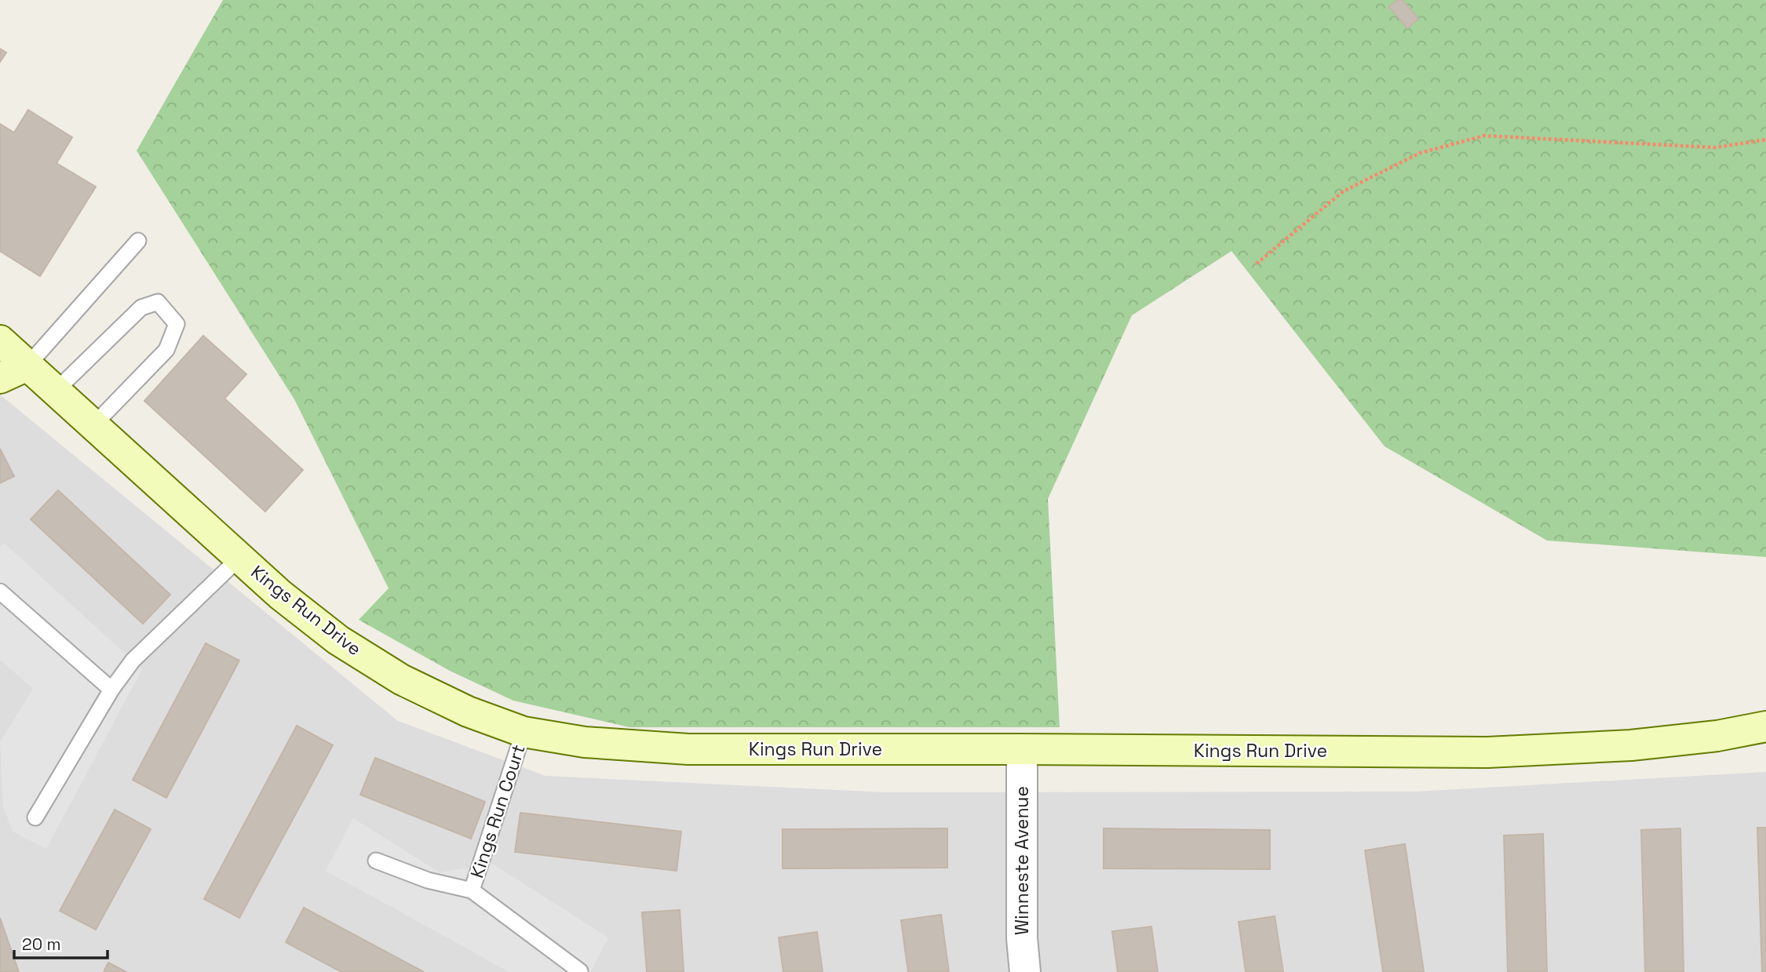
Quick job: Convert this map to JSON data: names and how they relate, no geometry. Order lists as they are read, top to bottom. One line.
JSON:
{"streets":{"street":["Kings Run Drive","Winneste Avenue"],"lane":["Kings Run Court"]},"crossings":[["Kings Run Drive","Kings Run Court"],["Kings Run Drive","Winneste Avenue"]],"scale_bar":"20 m"}
